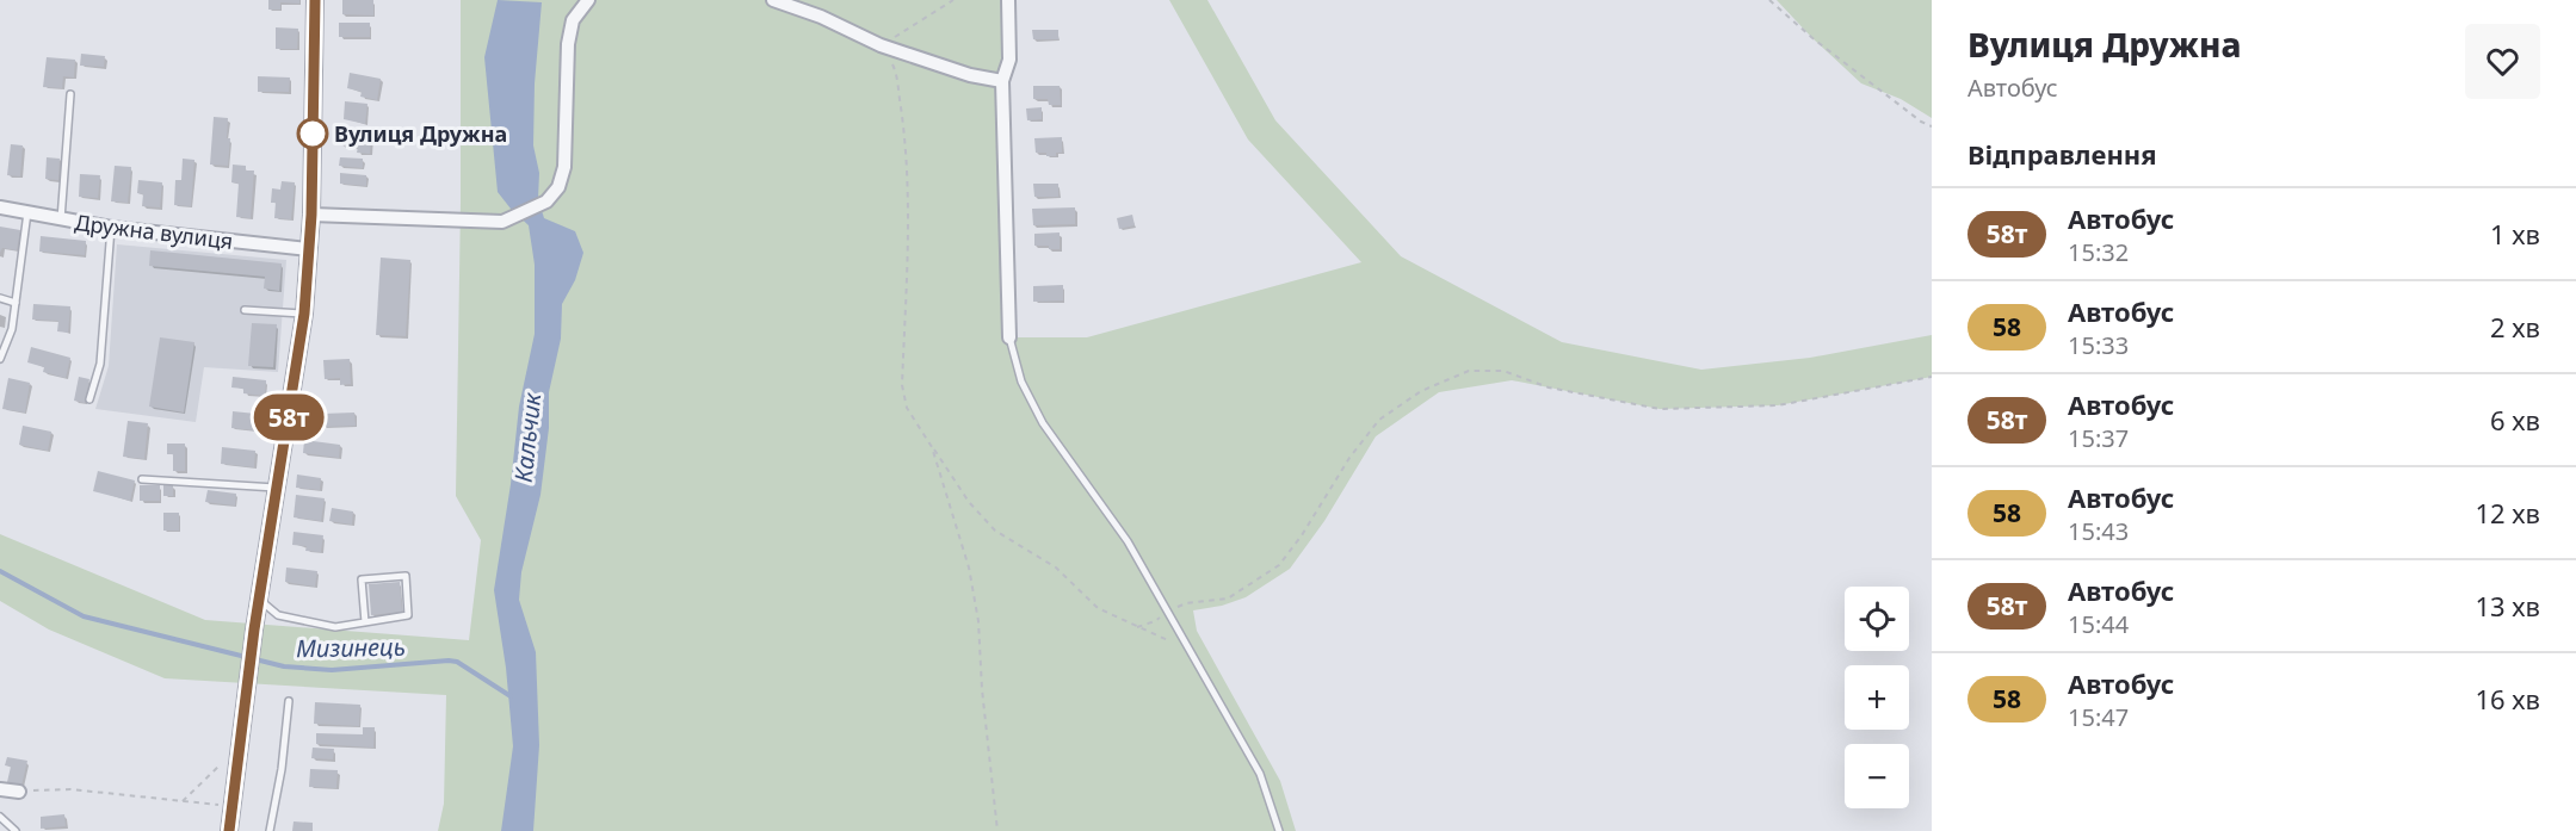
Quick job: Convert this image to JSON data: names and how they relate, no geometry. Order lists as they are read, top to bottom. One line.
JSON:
{"streets":{"street":["Дружна вулиця"]},"water":["Кальчик","Мизинець"],"places":["Вулиця Дружна"],"lines":["bus line 58т"],"page":{"on_map":"58т","heading":[["Вулиця Дружна","Автобус"],"Відправлення"],"list":[{"mark":"58т","name":"Автобус","note":"15:32","value":"1 хв"},{"mark":"58","name":"Автобус","note":"15:33","value":"2 хв"},{"mark":"58т","name":"Автобус","note":"15:37","value":"6 хв"},{"mark":"58","name":"Автобус","note":"15:43","value":"12 хв"},{"mark":"58т","name":"Автобус","note":"15:44","value":"13 хв"},{"mark":"58","name":"Автобус","note":"15:47","value":"16 хв"}],"map_buttons":["+","−"]}}
